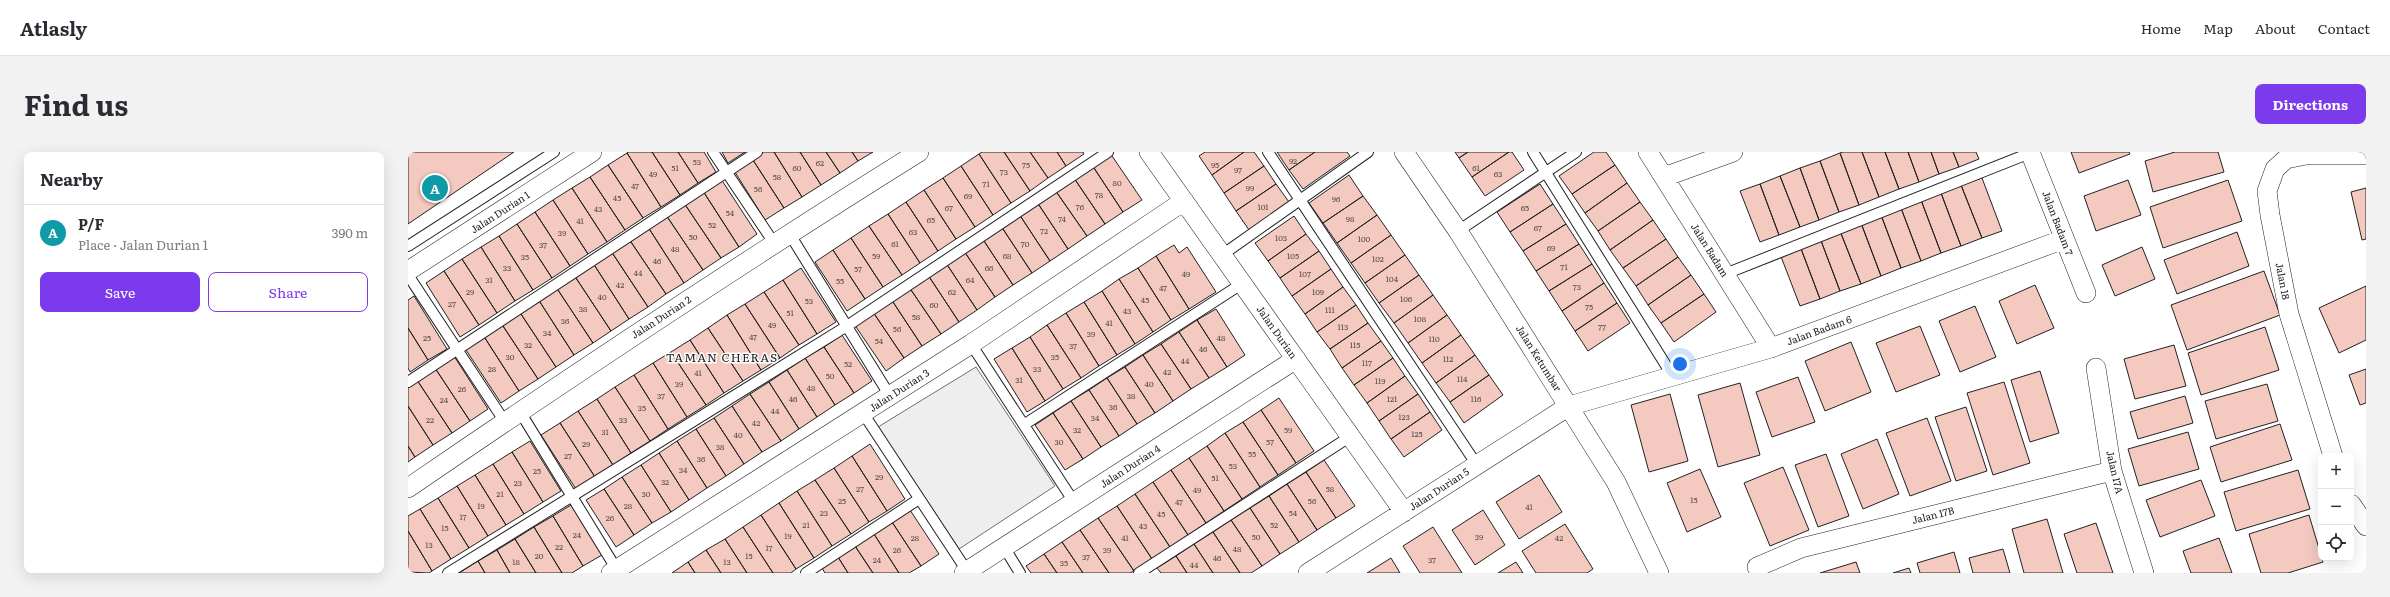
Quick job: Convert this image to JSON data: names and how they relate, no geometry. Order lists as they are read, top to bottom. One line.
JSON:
{"streets":{"street":["Jalan Durian 1","Jalan Badam 7","Jalan Badam","Jalan 18","Jalan Durian 2","Jalan Badam 6","Jalan Durian","Jalan Ketumbar","Jalan Durian 3","Jalan Durian 4","Jalan 17A","Jalan Durian 5","Jalan 17B"]},"crossings":[["Jalan Badam 7","Jalan Badam 6"],["Jalan Badam","Jalan Badam 6"],["Jalan Badam 6","Jalan Ketumbar"],["Jalan Badam 6","Jalan Durian 5"],["Jalan Durian","Jalan Durian 3"],["Jalan Durian","Jalan Durian 4"],["Jalan Durian","Jalan Durian 5"],["Jalan Ketumbar","Jalan Durian 5"],["Jalan 17A","Jalan 17B"]],"districts":["TAMAN CHERAS"],"house_numbers":["92","53","62","75","95","51","60","61","97","73","49","63","58","80","71","47","99","56","78","69","45","96","76","101","67","65","43","54","74","98","65","41","52","67","72","63","39","50","103","100","61","70","37","69","48","59","68","105","35","102","46","71","33","66","57","44","49","107","104","31","64","55","42","73","47","29","62","109","40","106","45","53","27","60","75","38","111","43","51","58","108","36","41","49","113","77","56","34","39","47","25","48","110","54","32","115","37","46","30","35","112","44","117","52","28","33","42","41","50","114","31","119","39","40","48","26","37","38","46","121","116","24","36","35","44","123","34","22","33","42","32","59","31","125","40","30","57","29","38","55","27","36","53","34","25","29","51","32","23","27","58","49","21","30","15","25","56","47","19","28","41","23","54","45","17","26","21","52","43","15","24","19","50","39","28","41","42","13","22","17","48","26","39","20","15","37","46","24","37","18","13","35","44"],"page":{"header":"Atlasly","nav":["Home","Map","About","Contact"],"title":"Find us","buttons":["Directions",["Save","Share"]],"heading":"Nearby","pins":"A","list":[{"mark":"A","name":"P/F","note":"Place · Jalan Durian 1","value":"390 m"}],"map_buttons":["+","−"]}}
